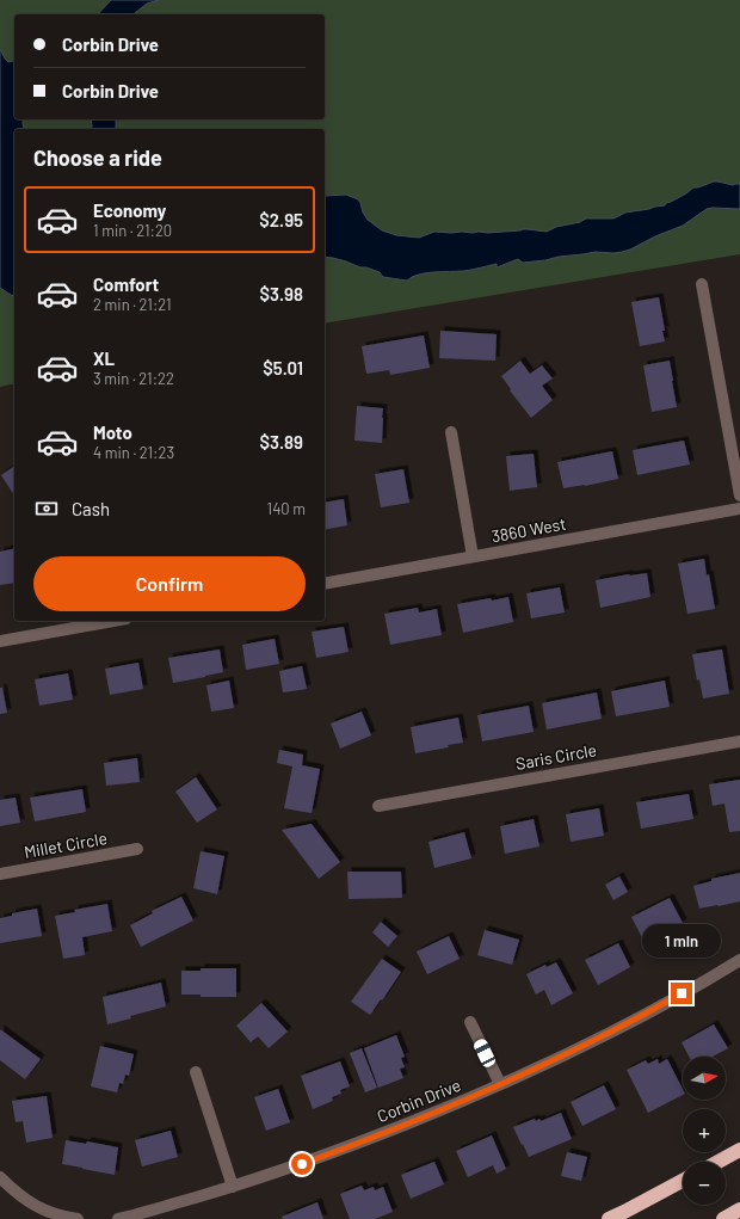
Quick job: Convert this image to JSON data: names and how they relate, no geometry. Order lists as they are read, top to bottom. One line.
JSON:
{"streets":{"street":["3860 West","Saris Circle","Millet Circle","Corbin Drive"]},"north":"right","page":{"banner":["Corbin Drive","Corbin Drive"],"heading":"Choose a ride","list":[{"name":"Economy","note":"1 min · 21:20","value":"$2.95"},{"name":"Comfort","note":"2 min · 21:21","value":"$3.98"},{"name":"XL","note":"3 min · 21:22","value":"$5.01"},{"name":"Moto","note":"4 min · 21:23","value":"$3.89"}],"pay":["Cash","140 m"],"buttons":"Confirm","bubble":"1 min","map_buttons":["+","−"]}}
